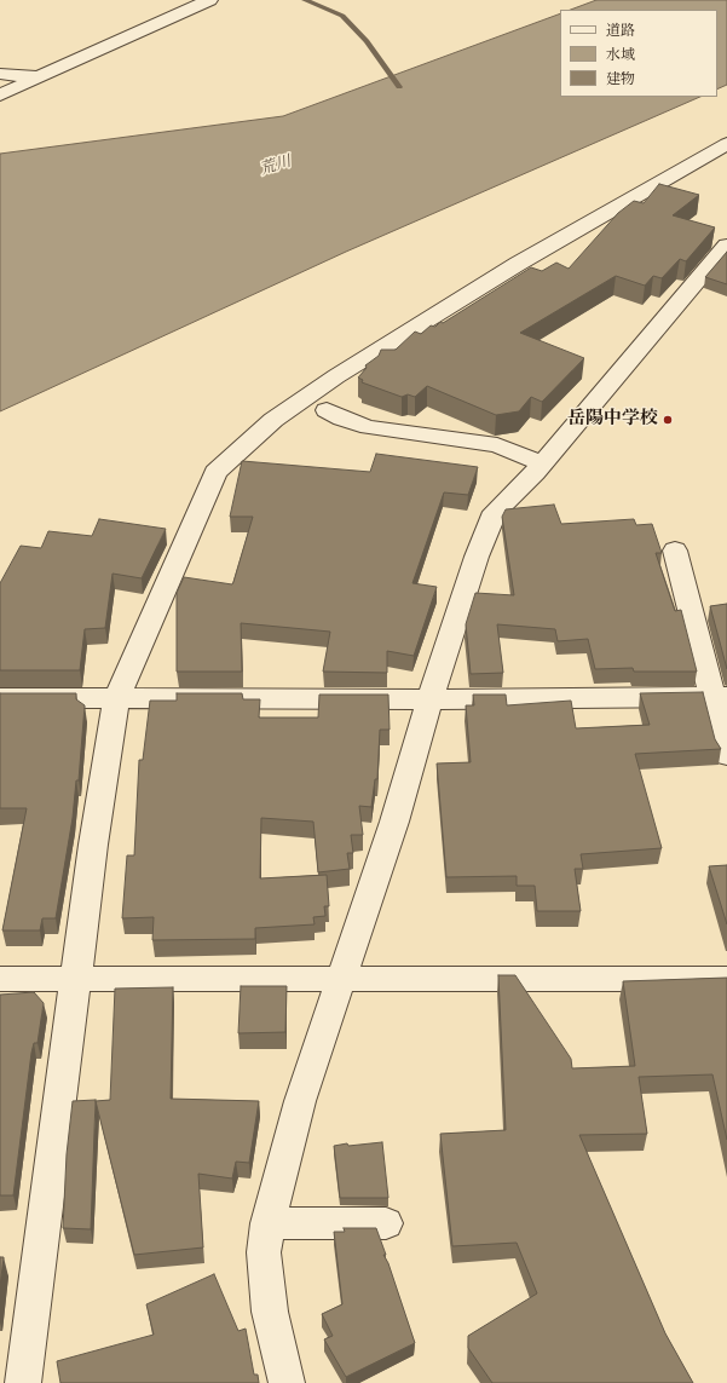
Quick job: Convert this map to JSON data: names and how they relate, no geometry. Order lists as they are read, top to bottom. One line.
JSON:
{"water":["荒川"],"places":["岳陽中学校"],"legend":["道路","水域","建物"]}
